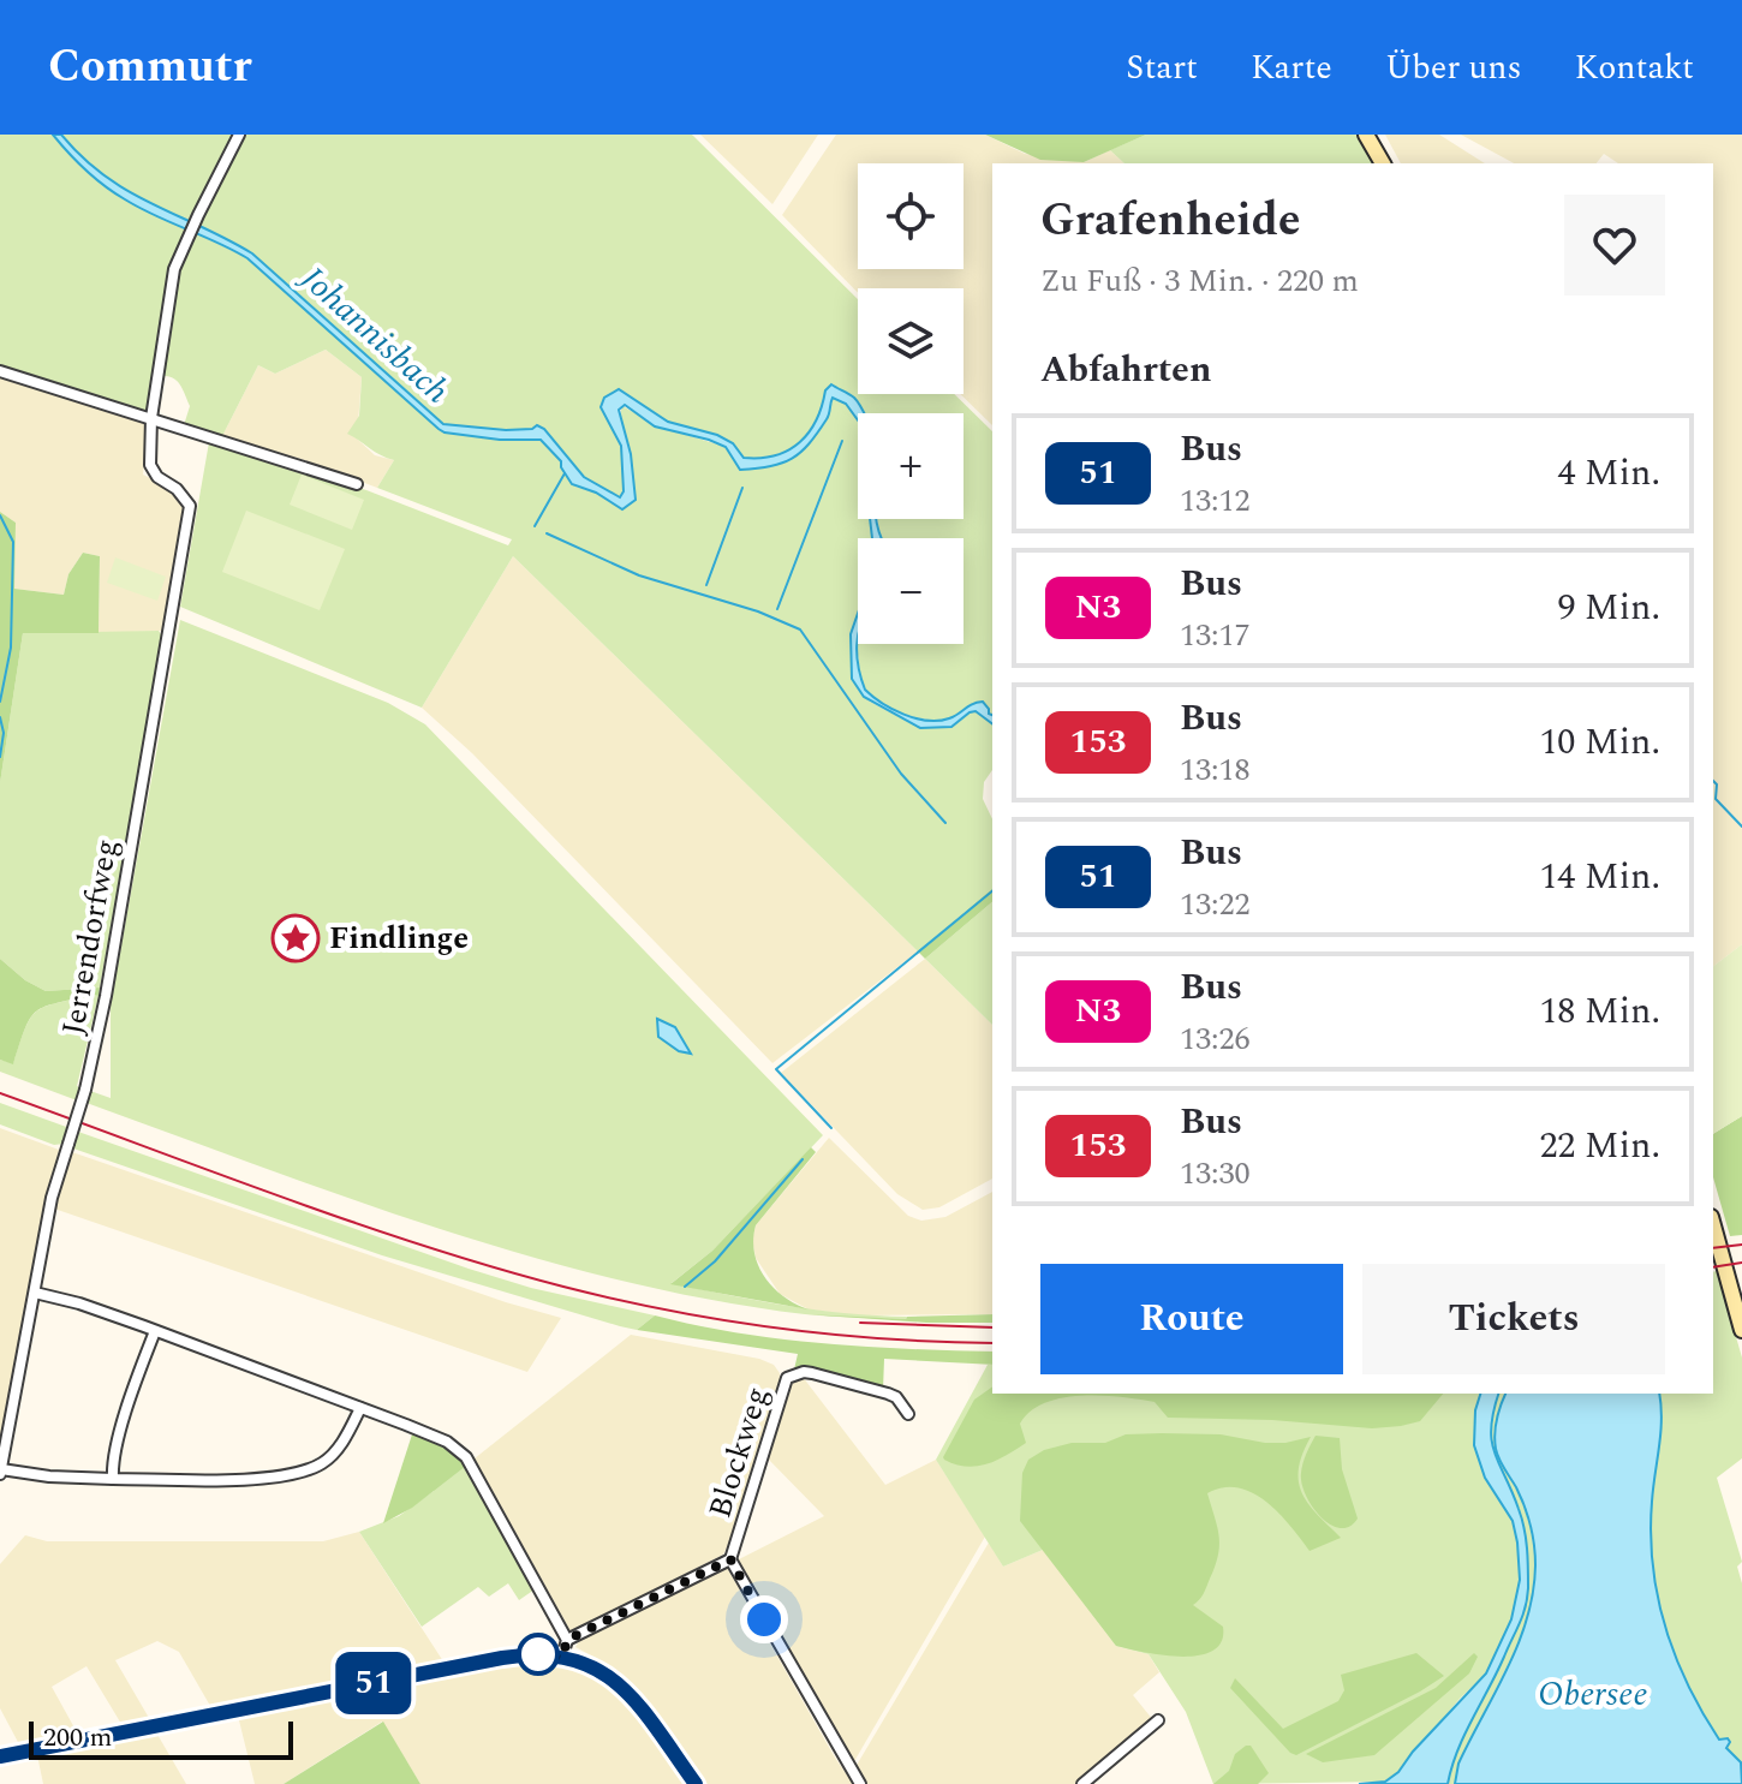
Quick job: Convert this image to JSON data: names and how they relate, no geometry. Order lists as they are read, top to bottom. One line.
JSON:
{"streets":{"street":["Jerrendorfweg","Blockweg"]},"water":["Johannisbach","Obersee"],"places":{"place":["Findlinge"]},"lines":["bus line 51"],"scale_bar":"200 m","page":{"header":"Commutr","nav":["Start","Karte","Über uns","Kontakt"],"on_map":"51","map_buttons":["+","−"],"heading":[["Grafenheide","Zu Fuß · 3 Min. · 220 m"],"Abfahrten"],"list":[{"mark":"51","name":"Bus","note":"13:12","value":"4 Min."},{"mark":"N3","name":"Bus","note":"13:17","value":"9 Min."},{"mark":"153","name":"Bus","note":"13:18","value":"10 Min."},{"mark":"51","name":"Bus","note":"13:22","value":"14 Min."},{"mark":"N3","name":"Bus","note":"13:26","value":"18 Min."},{"mark":"153","name":"Bus","note":"13:30","value":"22 Min."}],"buttons":["Route","Tickets"],"scale":"200 m"}}
